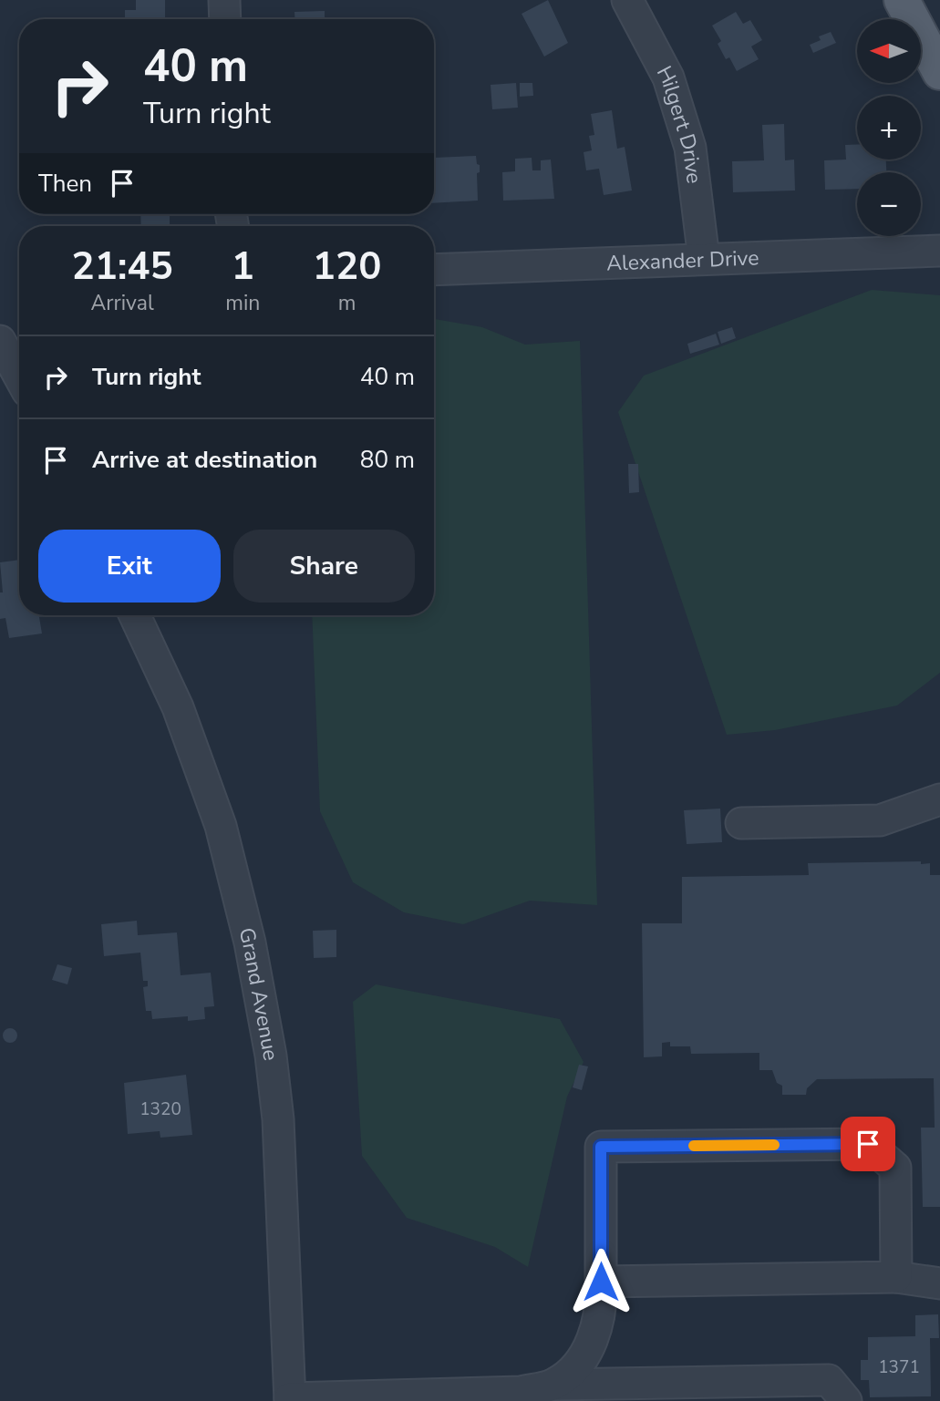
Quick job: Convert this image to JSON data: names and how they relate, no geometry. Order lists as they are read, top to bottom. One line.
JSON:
{"streets":{"street":["Hilgert Drive","Alexander Drive","Grand Avenue"]},"crossings":[["Hilgert Drive","Alexander Drive"]],"house_numbers":["1320","1371"],"north":"left","page":{"map_buttons":["+","−"],"turn":["40 m","Turn right"],"then":"Then","eta":["21:45","Arrival","1","min","120","m"],"list":[{"name":"Turn right","value":"40 m"},{"name":"Arrive at destination","value":"80 m"}],"buttons":["Exit","Share"]}}
